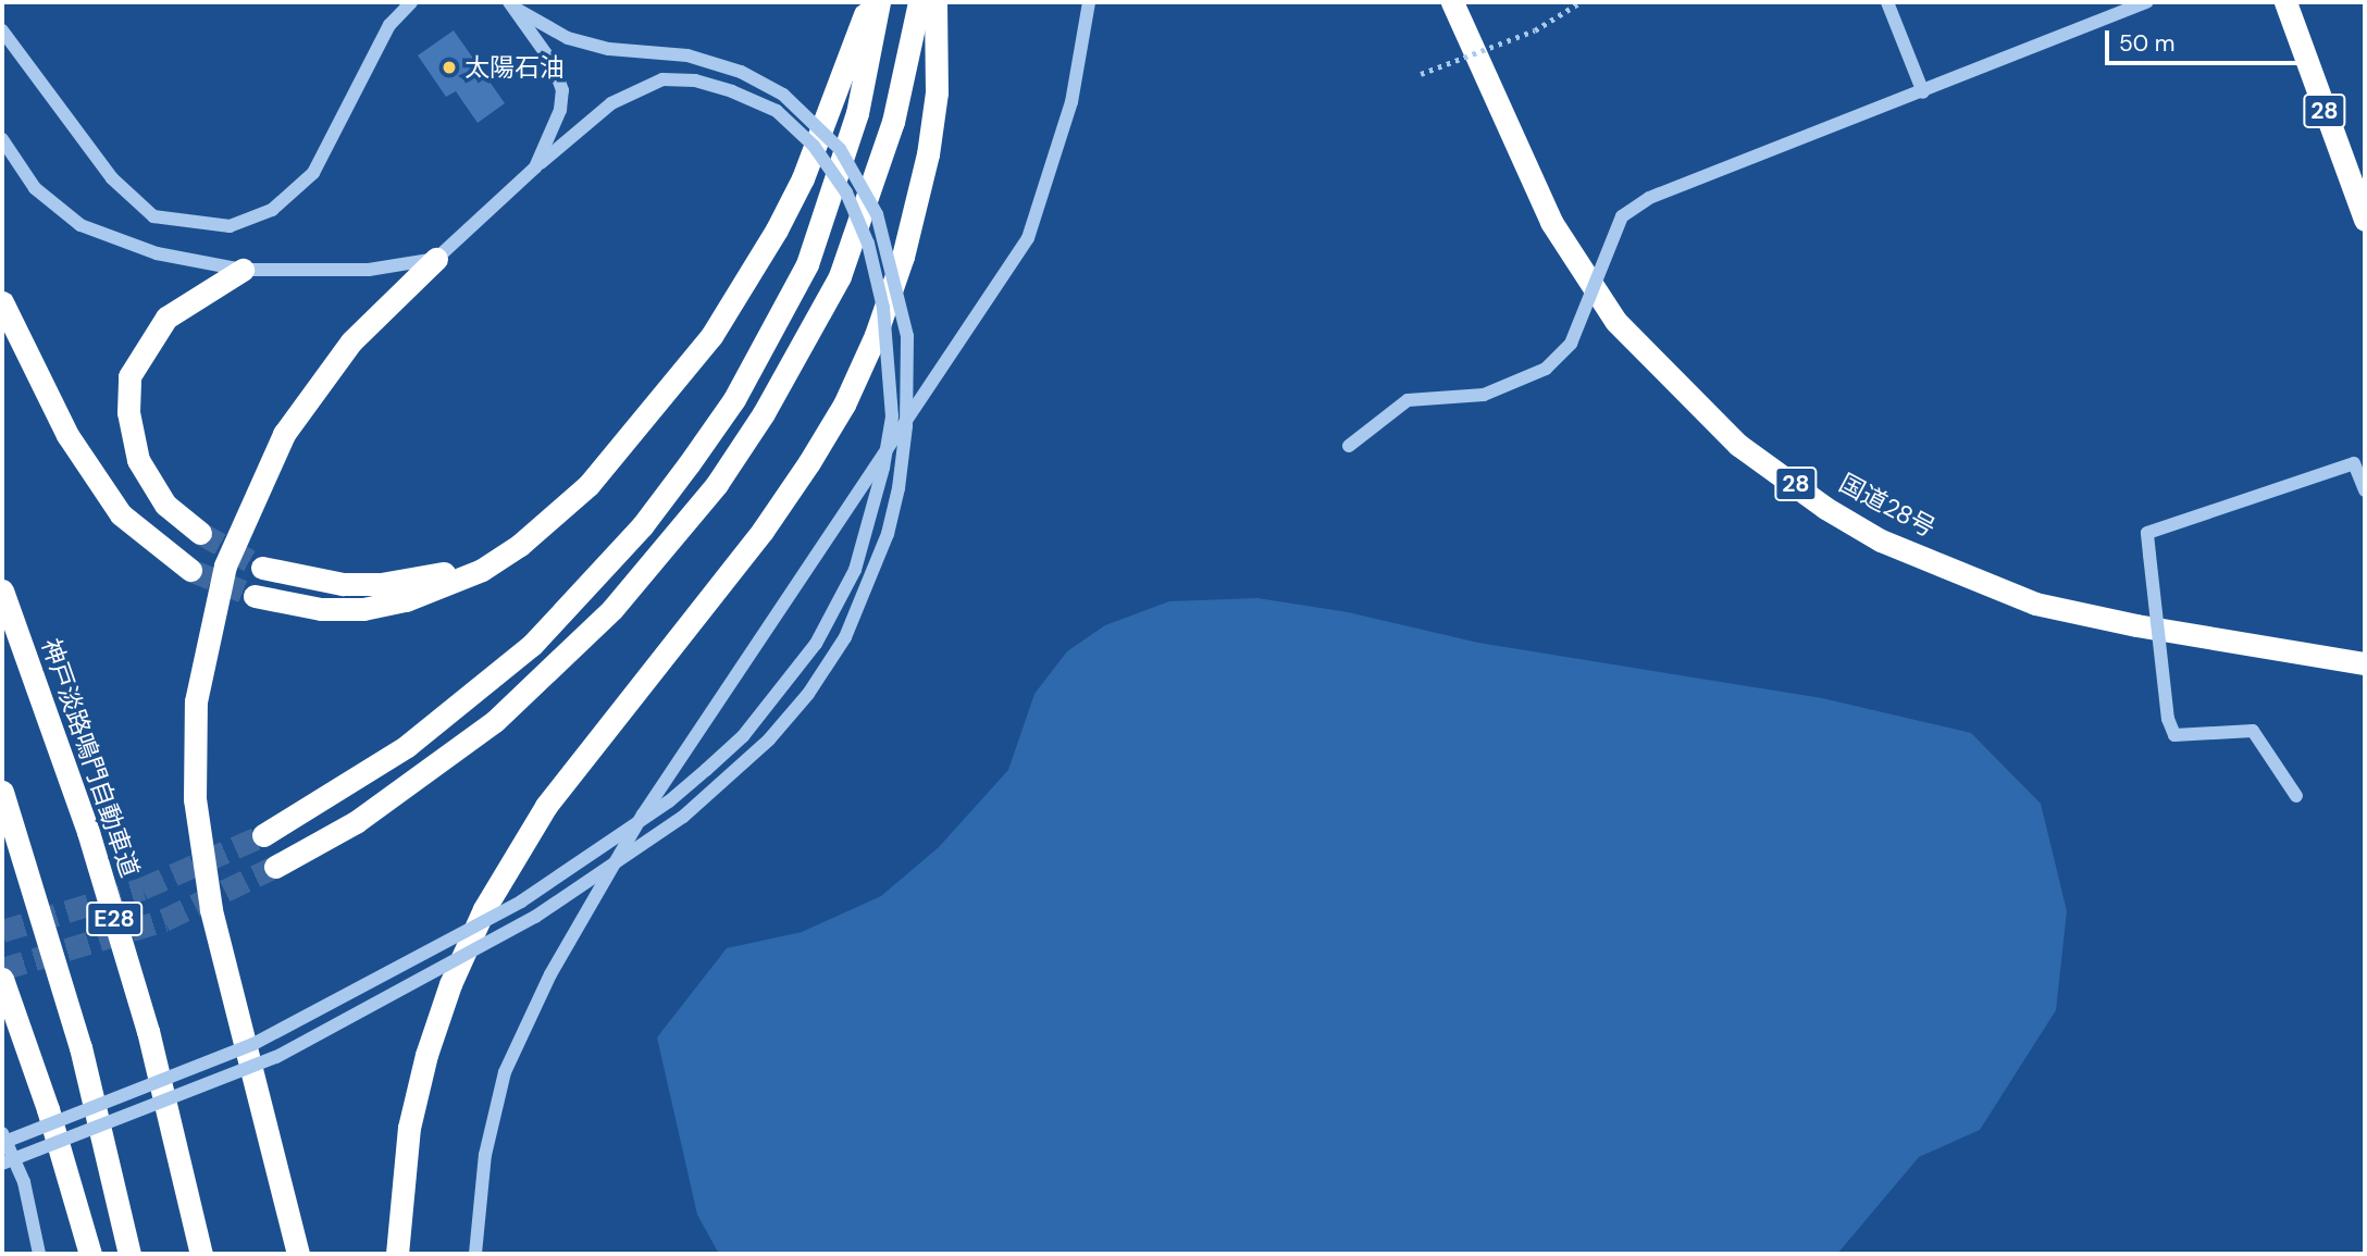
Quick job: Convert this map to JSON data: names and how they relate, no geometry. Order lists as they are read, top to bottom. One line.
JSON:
{"streets":{"highway":["28","国道28号","神戸淡路鳴門自動車道","E28"]},"places":["太陽石油"],"scale_bar":"50 m"}
